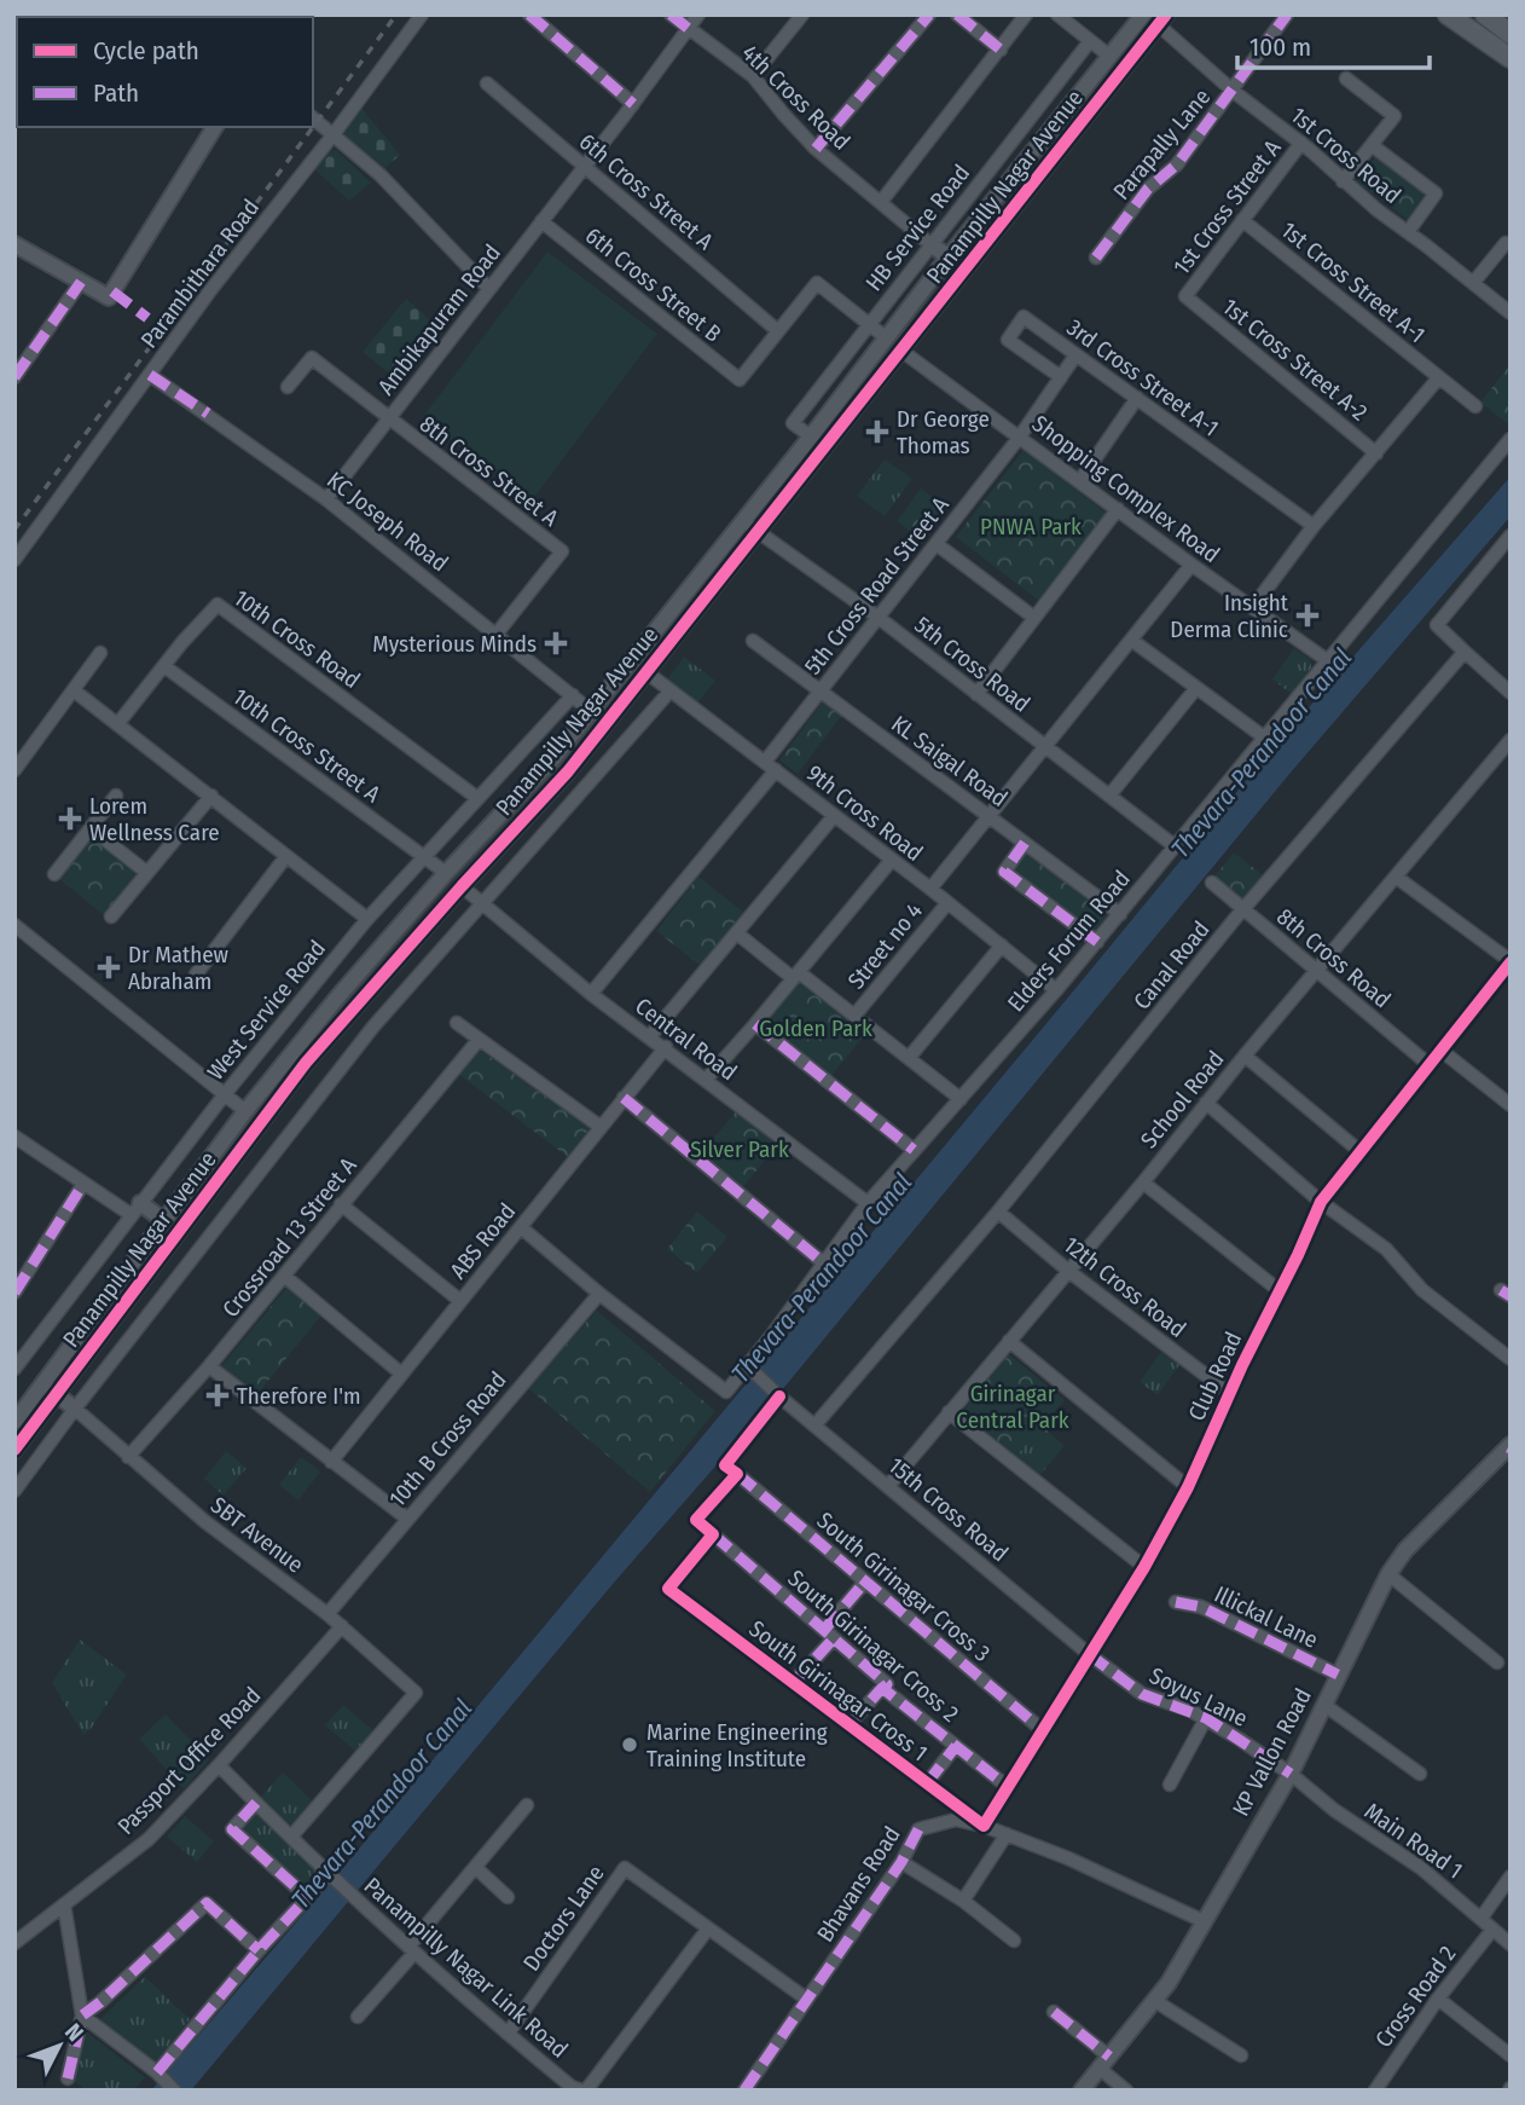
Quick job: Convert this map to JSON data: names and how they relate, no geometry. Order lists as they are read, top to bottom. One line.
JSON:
{"streets":{"street":["4th Cross Road","Parapally Lane","1st Cross Road","Panampilly Nagar Avenue","6th Cross Street A","1st Cross Street A","HB Service Road","Parambithara Road","1st Cross Street A-1","6th Cross Street B","Ambikapuram Road","1st Cross Street A-2","3rd Cross Street A-1","8th Cross Street A","Shopping Complex Road","KC Joseph Road","5th Cross Road Street A","10th Cross Road","5th Cross Road","10th Cross Street A","KL Saigal Road","9th Cross Road","Elders Forum Road","Street no 4","8th Cross Road","Canal Road","West Service Road","Central Road","School Road","Crossroad 13 Street A","ABS Road","12th Cross Road","Club Road","10th B Cross Road","15th Cross Road","SBT Avenue","South Girinagar Cross 3","Illickal Lane","South Girinagar Cross 2","South Girinagar Cross 1","Soyus Lane","KP Vallon Road","Passport Office Road","Main Road 1","Bhavans Road","Doctors Lane","Panampilly Nagar Link Road","Cross Road 2"]},"crossings":[["4th Cross Road","HB Service Road"],["4th Cross Road","Ambikapuram Road"],["Parapally Lane","1st Cross Road"],["1st Cross Road","Panampilly Nagar Avenue"],["1st Cross Road","1st Cross Street A"],["Panampilly Nagar Avenue","HB Service Road"],["Panampilly Nagar Avenue","Shopping Complex Road"],["Panampilly Nagar Avenue","KC Joseph Road"],["Panampilly Nagar Avenue","5th Cross Road"],["Panampilly Nagar Avenue","9th Cross Road"],["6th Cross Street A","6th Cross Street B"],["6th Cross Street A","Ambikapuram Road"],["1st Cross Street A","1st Cross Street A-1"],["1st Cross Street A","1st Cross Street A-2"],["Parambithara Road","KC Joseph Road"],["6th Cross Street B","Ambikapuram Road"],["Ambikapuram Road","8th Cross Street A"],["Ambikapuram Road","KC Joseph Road"],["3rd Cross Street A-1","5th Cross Road Street A"],["8th Cross Street A","KC Joseph Road"],["Shopping Complex Road","5th Cross Road Street A"],["Shopping Complex Road","Elders Forum Road"],["KC Joseph Road","West Service Road"],["5th Cross Road Street A","5th Cross Road"],["5th Cross Road Street A","KL Saigal Road"],["5th Cross Road Street A","9th Cross Road"],["10th Cross Road","10th Cross Street A"],["10th Cross Road","West Service Road"],["5th Cross Road","Elders Forum Road"],["10th Cross Street A","West Service Road"],["KL Saigal Road","Elders Forum Road"],["9th Cross Road","Elders Forum Road"],["9th Cross Road","Street no 4"],["Elders Forum Road","Street no 4"],["Elders Forum Road","Central Road"],["Elders Forum Road","10th B Cross Road"],["Elders Forum Road","15th Cross Road"],["8th Cross Road","Canal Road"],["8th Cross Road","School Road"],["8th Cross Road","Club Road"],["Canal Road","12th Cross Road"],["Canal Road","15th Cross Road"],["Central Road","ABS Road"],["School Road","12th Cross Road"],["School Road","15th Cross Road"],["Crossroad 13 Street A","SBT Avenue"],["12th Cross Road","Club Road"],["Club Road","15th Cross Road"],["Club Road","South Girinagar Cross 3"],["Club Road","South Girinagar Cross 2"],["Club Road","South Girinagar Cross 1"],["Club Road","Soyus Lane"],["Club Road","Bhavans Road"],["10th B Cross Road","SBT Avenue"],["15th Cross Road","Soyus Lane"],["SBT Avenue","Passport Office Road"],["SBT Avenue","Panampilly Nagar Link Road"],["Illickal Lane","KP Vallon Road"],["South Girinagar Cross 2","South Girinagar Cross 1"],["South Girinagar Cross 1","Bhavans Road"],["Soyus Lane","KP Vallon Road"],["Soyus Lane","Main Road 1"],["KP Vallon Road","Main Road 1"],["KP Vallon Road","Bhavans Road"],["Passport Office Road","Panampilly Nagar Link Road"],["Main Road 1","Cross Road 2"],["Doctors Lane","Panampilly Nagar Link Road"]],"water":["Thevara-Perandoor Canal"],"parks":["PNWA Park","Golden Park","Silver Park","Girinagar Central Park"],"places":{"health":["Dr George Thomas","Insight Derma Clinic","Mysterious Minds","Lorem Wellness Care","Dr Mathew Abraham","Therefore I'm"],"other":["Marine Engineering Training Institute"]},"legend":["Cycle path","Path"],"scale_bar":"100 m","north":"top right"}
